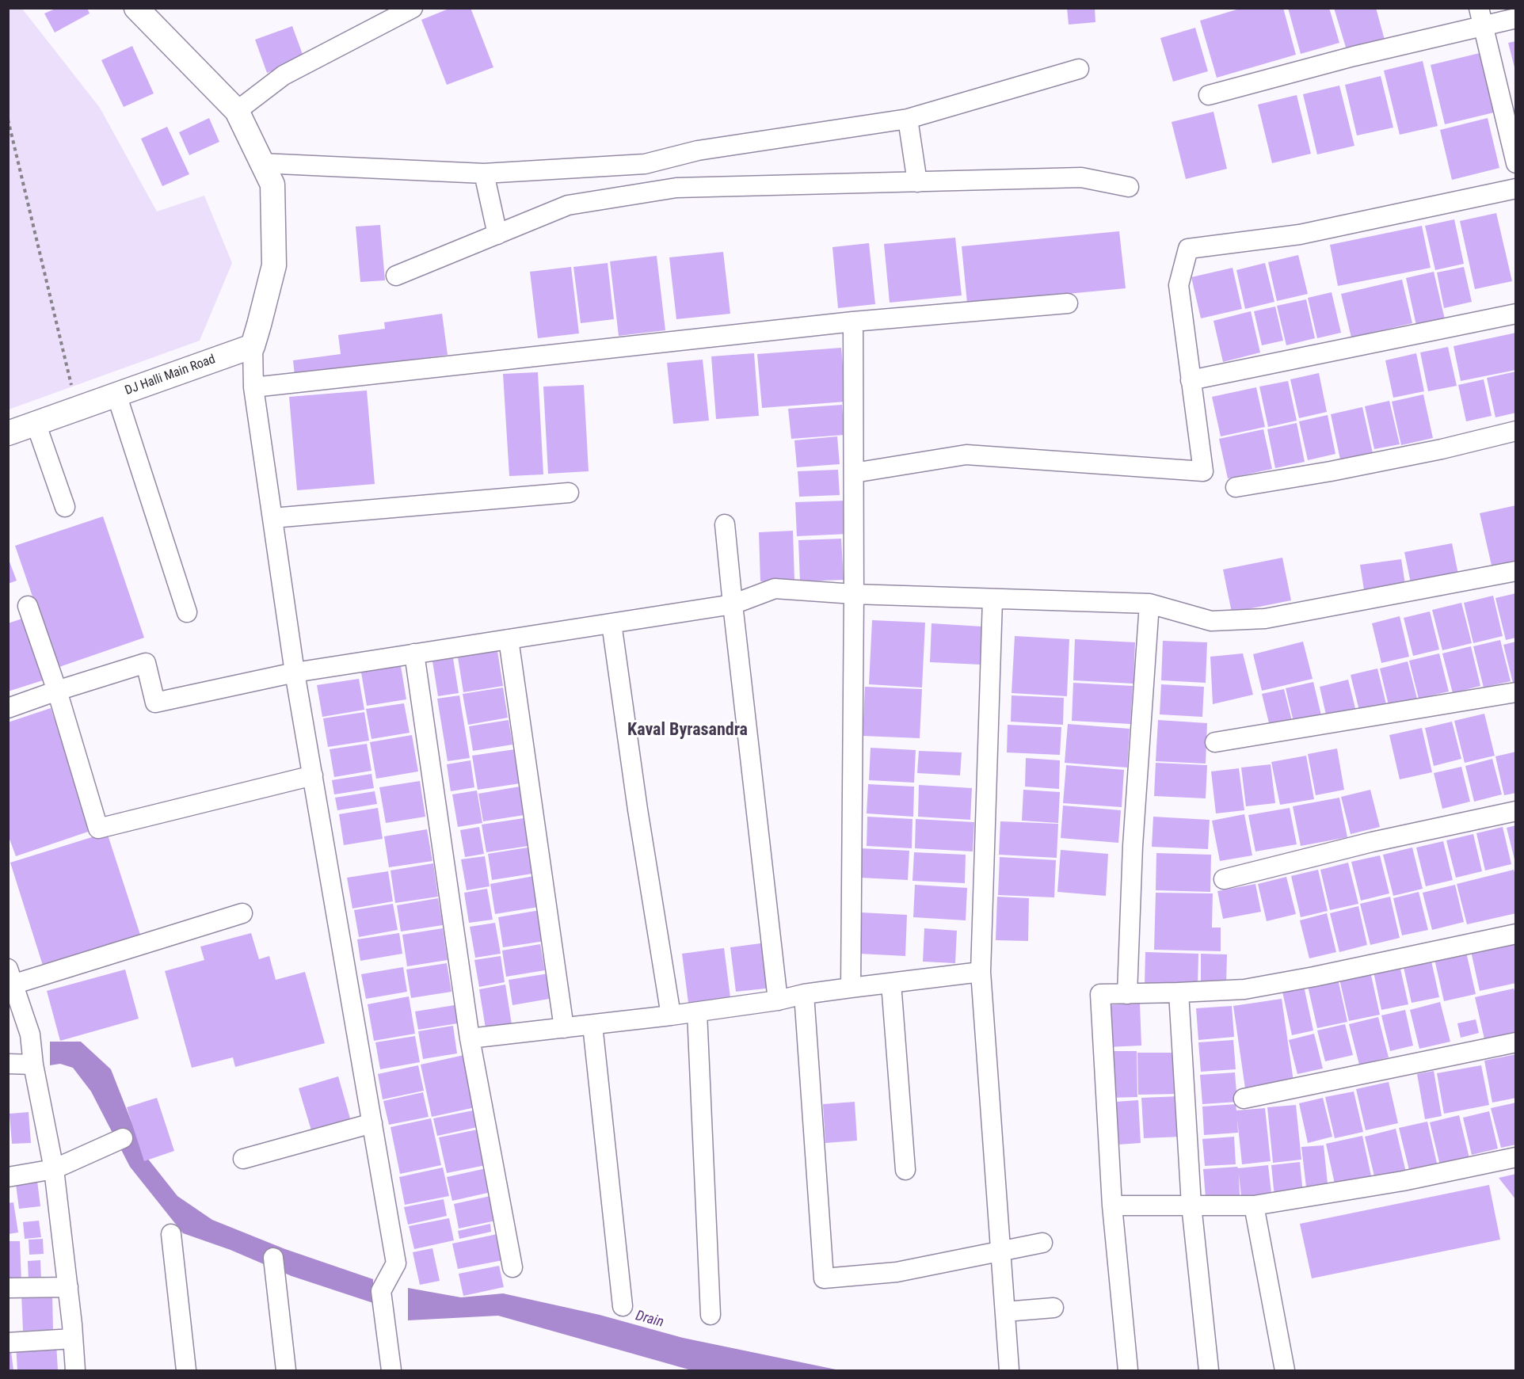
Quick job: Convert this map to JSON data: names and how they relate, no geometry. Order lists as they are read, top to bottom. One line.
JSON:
{"streets":{"street":["DJ Halli Main Road"]},"districts":["Kaval Byrasandra"],"water":["Drain"]}
